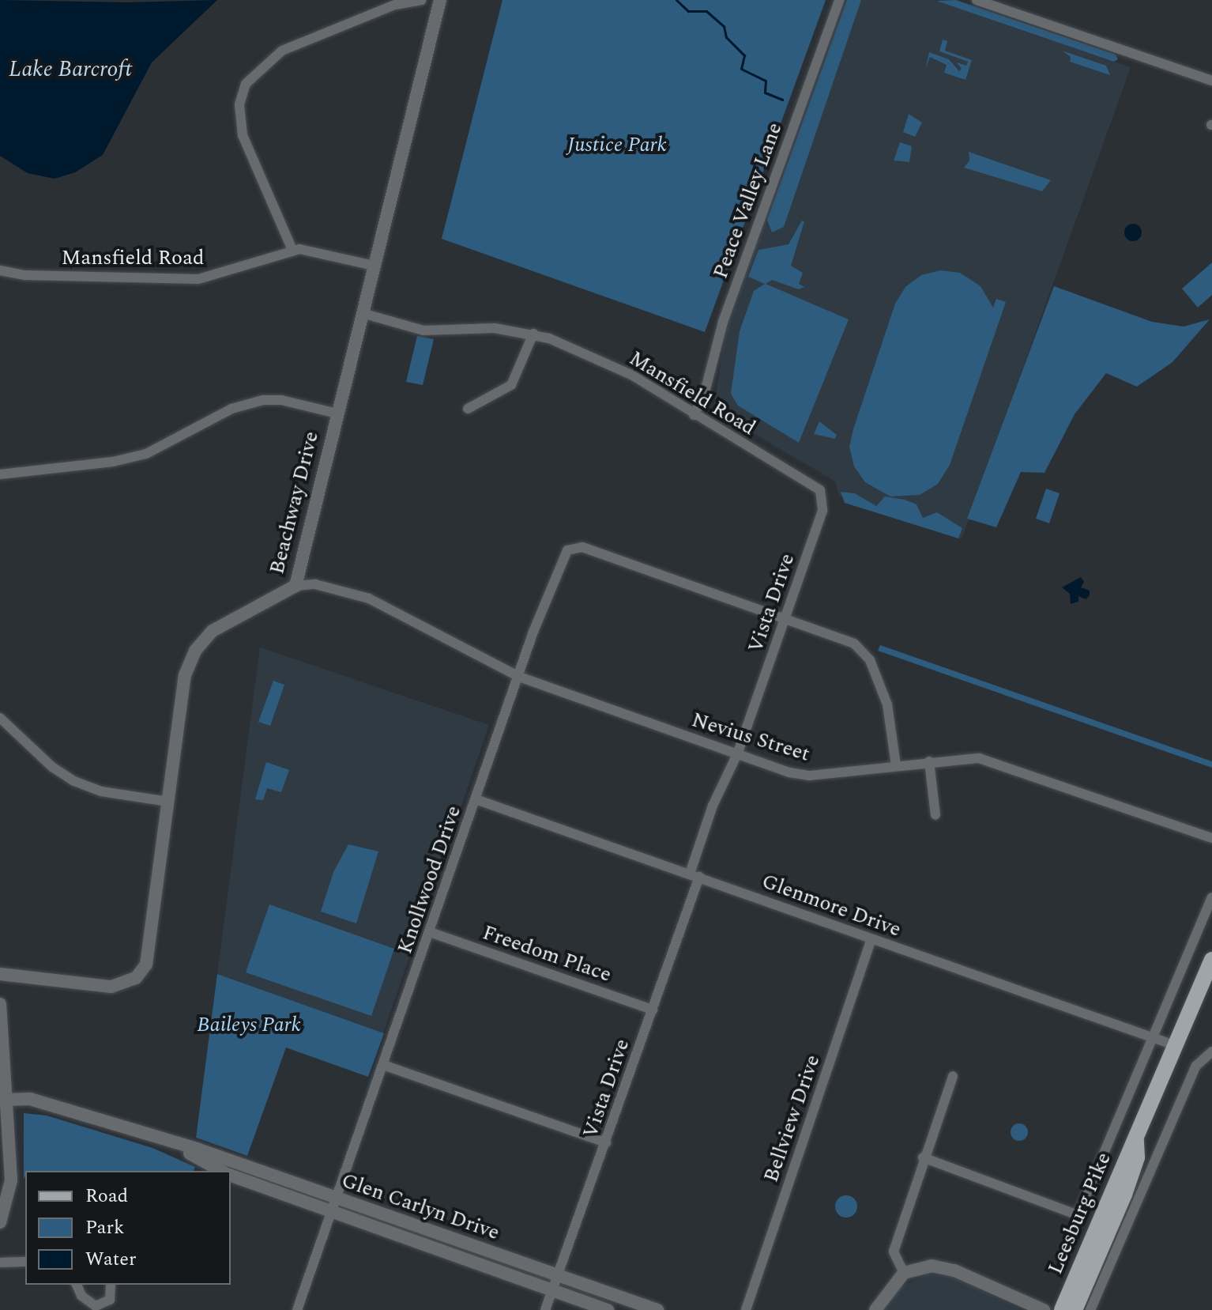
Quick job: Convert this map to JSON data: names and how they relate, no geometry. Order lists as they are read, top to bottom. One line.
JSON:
{"streets":{"main road":["Leesburg Pike"],"street":["Peace Valley Lane","Mansfield Road","Beachway Drive","Vista Drive","Nevius Street","Knollwood Drive","Glenmore Drive","Freedom Place","Bellview Drive","Glen Carlyn Drive"]},"crossings":[["Peace Valley Lane","Mansfield Road"],["Mansfield Road","Beachway Drive"],["Mansfield Road","Vista Drive"],["Beachway Drive","Nevius Street"],["Vista Drive","Nevius Street"],["Vista Drive","Knollwood Drive"],["Vista Drive","Glenmore Drive"],["Vista Drive","Freedom Place"],["Vista Drive","Glen Carlyn Drive"],["Nevius Street","Knollwood Drive"],["Knollwood Drive","Glenmore Drive"],["Knollwood Drive","Freedom Place"],["Knollwood Drive","Glen Carlyn Drive"],["Glenmore Drive","Bellview Drive"],["Glenmore Drive","Leesburg Pike"]],"water":["Lake Barcroft"],"parks":["Justice Park","Baileys Park"],"legend":["Road","Park","Water"]}
